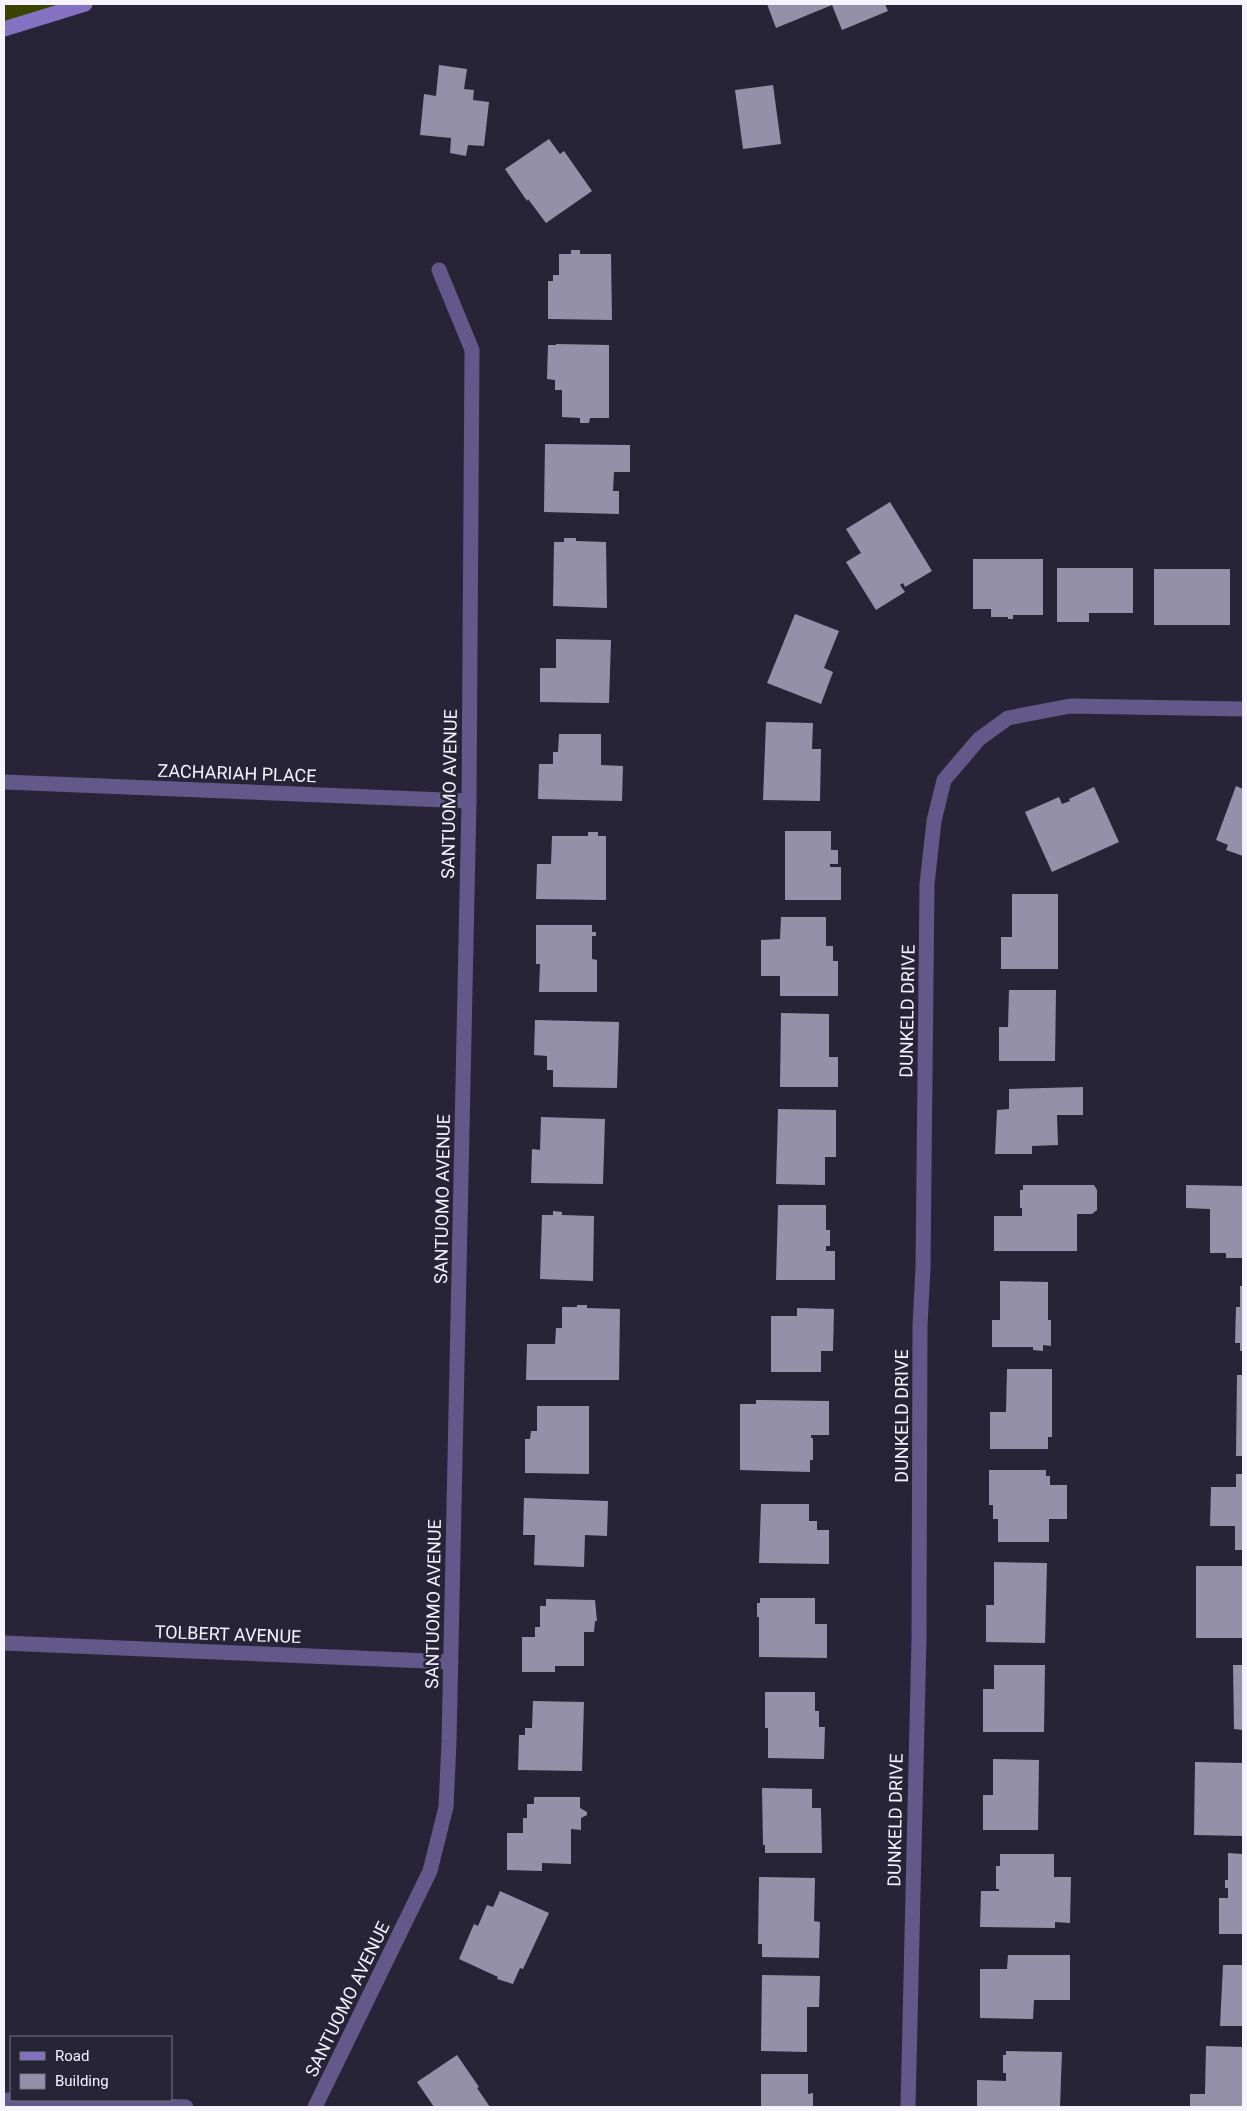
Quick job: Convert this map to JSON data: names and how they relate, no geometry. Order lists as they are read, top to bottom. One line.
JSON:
{"streets":{"street":["ZACHARIAH PLACE","SANTUOMO AVENUE","DUNKELD DRIVE","TOLBERT AVENUE"]},"crossings":[["ZACHARIAH PLACE","SANTUOMO AVENUE"],["SANTUOMO AVENUE","TOLBERT AVENUE"]],"legend":["Road","Building"]}
